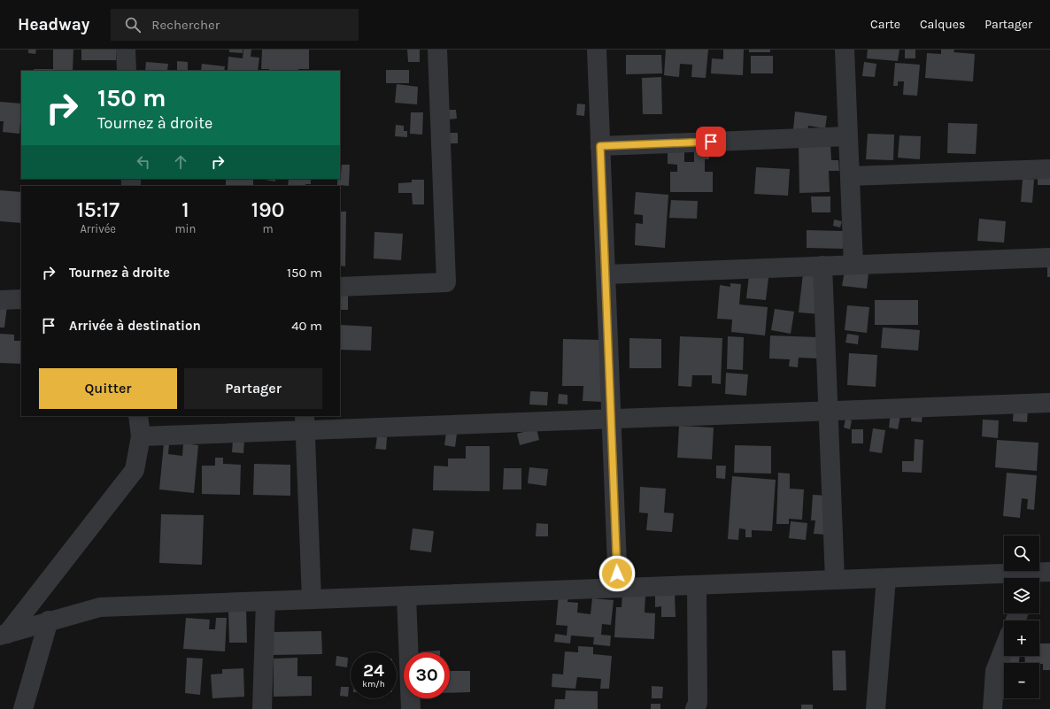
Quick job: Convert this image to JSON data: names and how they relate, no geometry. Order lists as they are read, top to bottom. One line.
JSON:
{"page":{"header":"Headway","search":"Rechercher","nav":["Carte","Calques","Partager"],"turn":["150 m","Tournez à droite"],"eta":["15:17","Arrivée","1","min","190","m"],"list":[{"name":"Tournez à droite","value":"150 m"},{"name":"Arrivée à destination","value":"40 m"}],"buttons":["Quitter","Partager"],"map_buttons":["+","−"],"speed":"24 km/h","limit":"30"}}
